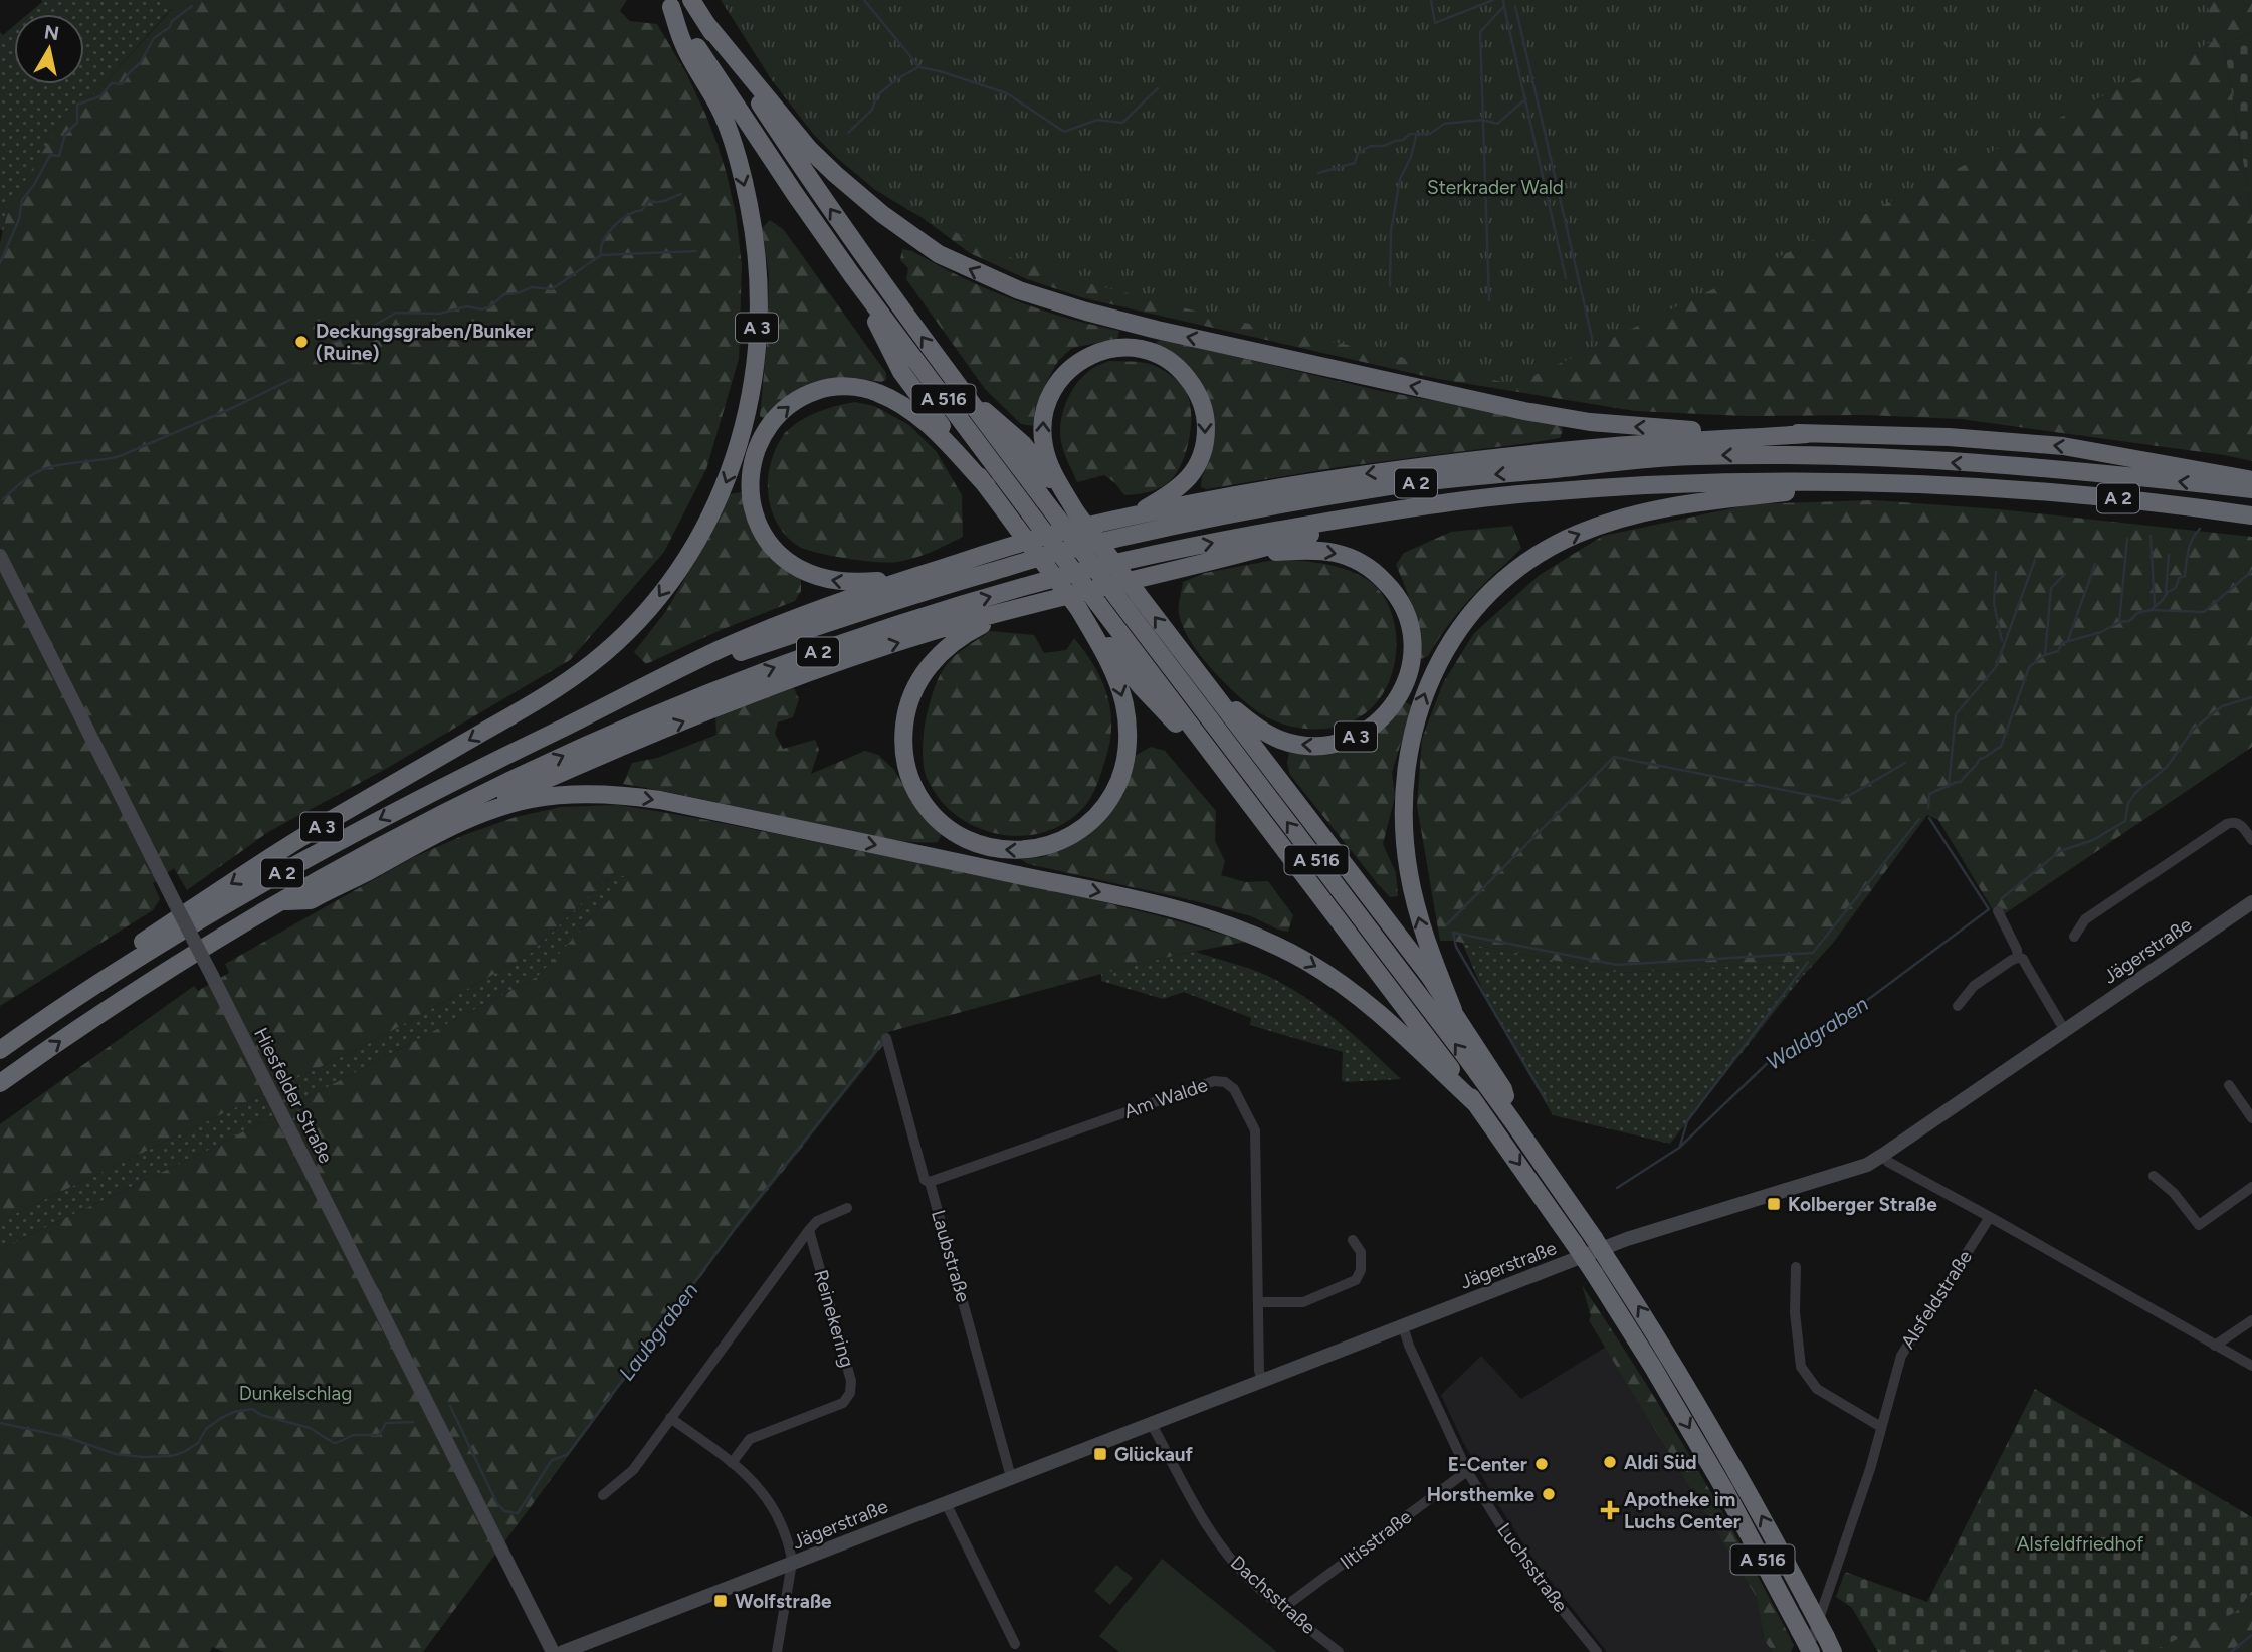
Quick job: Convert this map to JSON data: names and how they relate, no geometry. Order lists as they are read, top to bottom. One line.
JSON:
{"streets":{"highway":["A 3","A 516","A 2"],"street":["Jägerstraße","Hiesfelder Straße","Am Walde","Laubstraße","Alsfeldstraße","Reinekering","Iltisstraße","Luchsstraße","Dachsstraße"]},"crossings":[["A 3","A 516"],["A 3","A 2"],["A 516","Alsfeldstraße"],["Jägerstraße","Am Walde"],["Jägerstraße","Laubstraße"],["Jägerstraße","Luchsstraße"],["Jägerstraße","Dachsstraße"],["Am Walde","Laubstraße"],["Iltisstraße","Luchsstraße"],["Iltisstraße","Dachsstraße"]],"water":["Waldgraben","Laubgraben"],"parks":["Sterkrader Wald","Dunkelschlag","Alsfeldfriedhof"],"places":{"other":["Deckungsgraben/Bunker (Ruine)","Aldi Süd","E-Center","Horsthemke"],"transit":["Kolberger Straße","Glückauf","Wolfstraße"],"health":["Apotheke im Luchs Center"]},"north":"top"}
